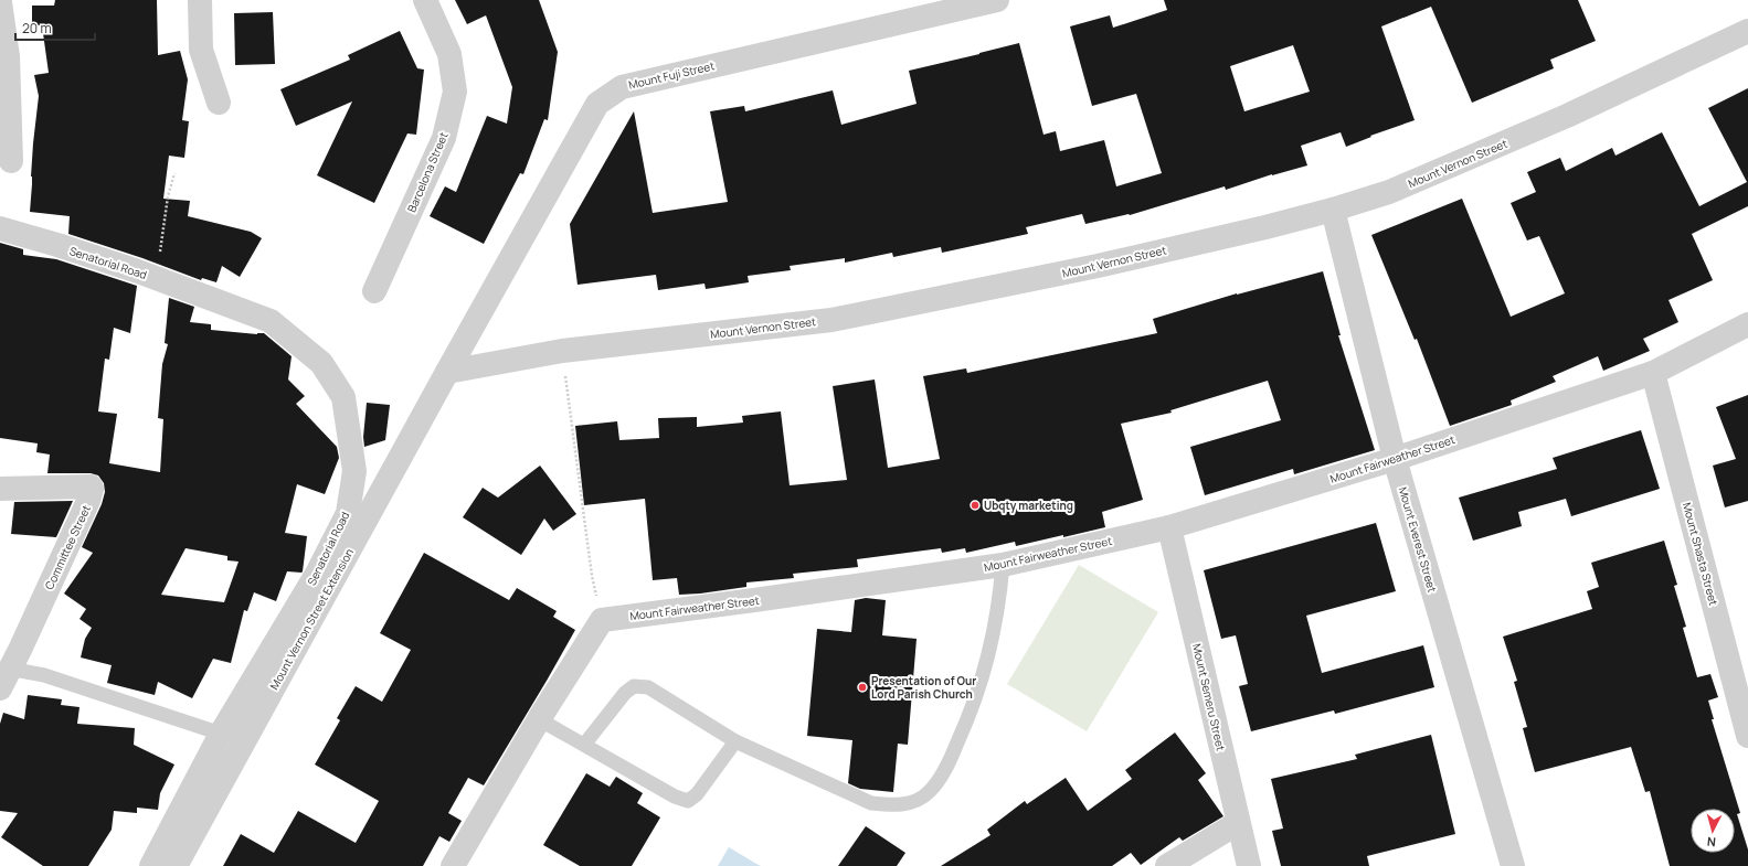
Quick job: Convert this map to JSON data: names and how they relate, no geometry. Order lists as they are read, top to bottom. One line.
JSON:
{"streets":{"street":["Mount Fuji Street","Mount Vernon Street","Barcelona Street","Senatorial Road","Mount Fairweather Street","Mount Everest Street","Committee Street","Mount Shasta Street","Mount Vernon Street Extension","Mount Semeru Street"]},"crossings":[["Mount Fuji Street","Mount Vernon Street"],["Mount Fuji Street","Mount Vernon Street Extension"],["Mount Vernon Street","Mount Everest Street"],["Mount Vernon Street","Mount Vernon Street Extension"],["Mount Fairweather Street","Mount Everest Street"],["Mount Fairweather Street","Mount Shasta Street"],["Mount Fairweather Street","Mount Semeru Street"]],"places":["Ubqty marketing","Presentation of Our Lord Parish Church"],"scale_bar":"20 m","north":"bottom"}
